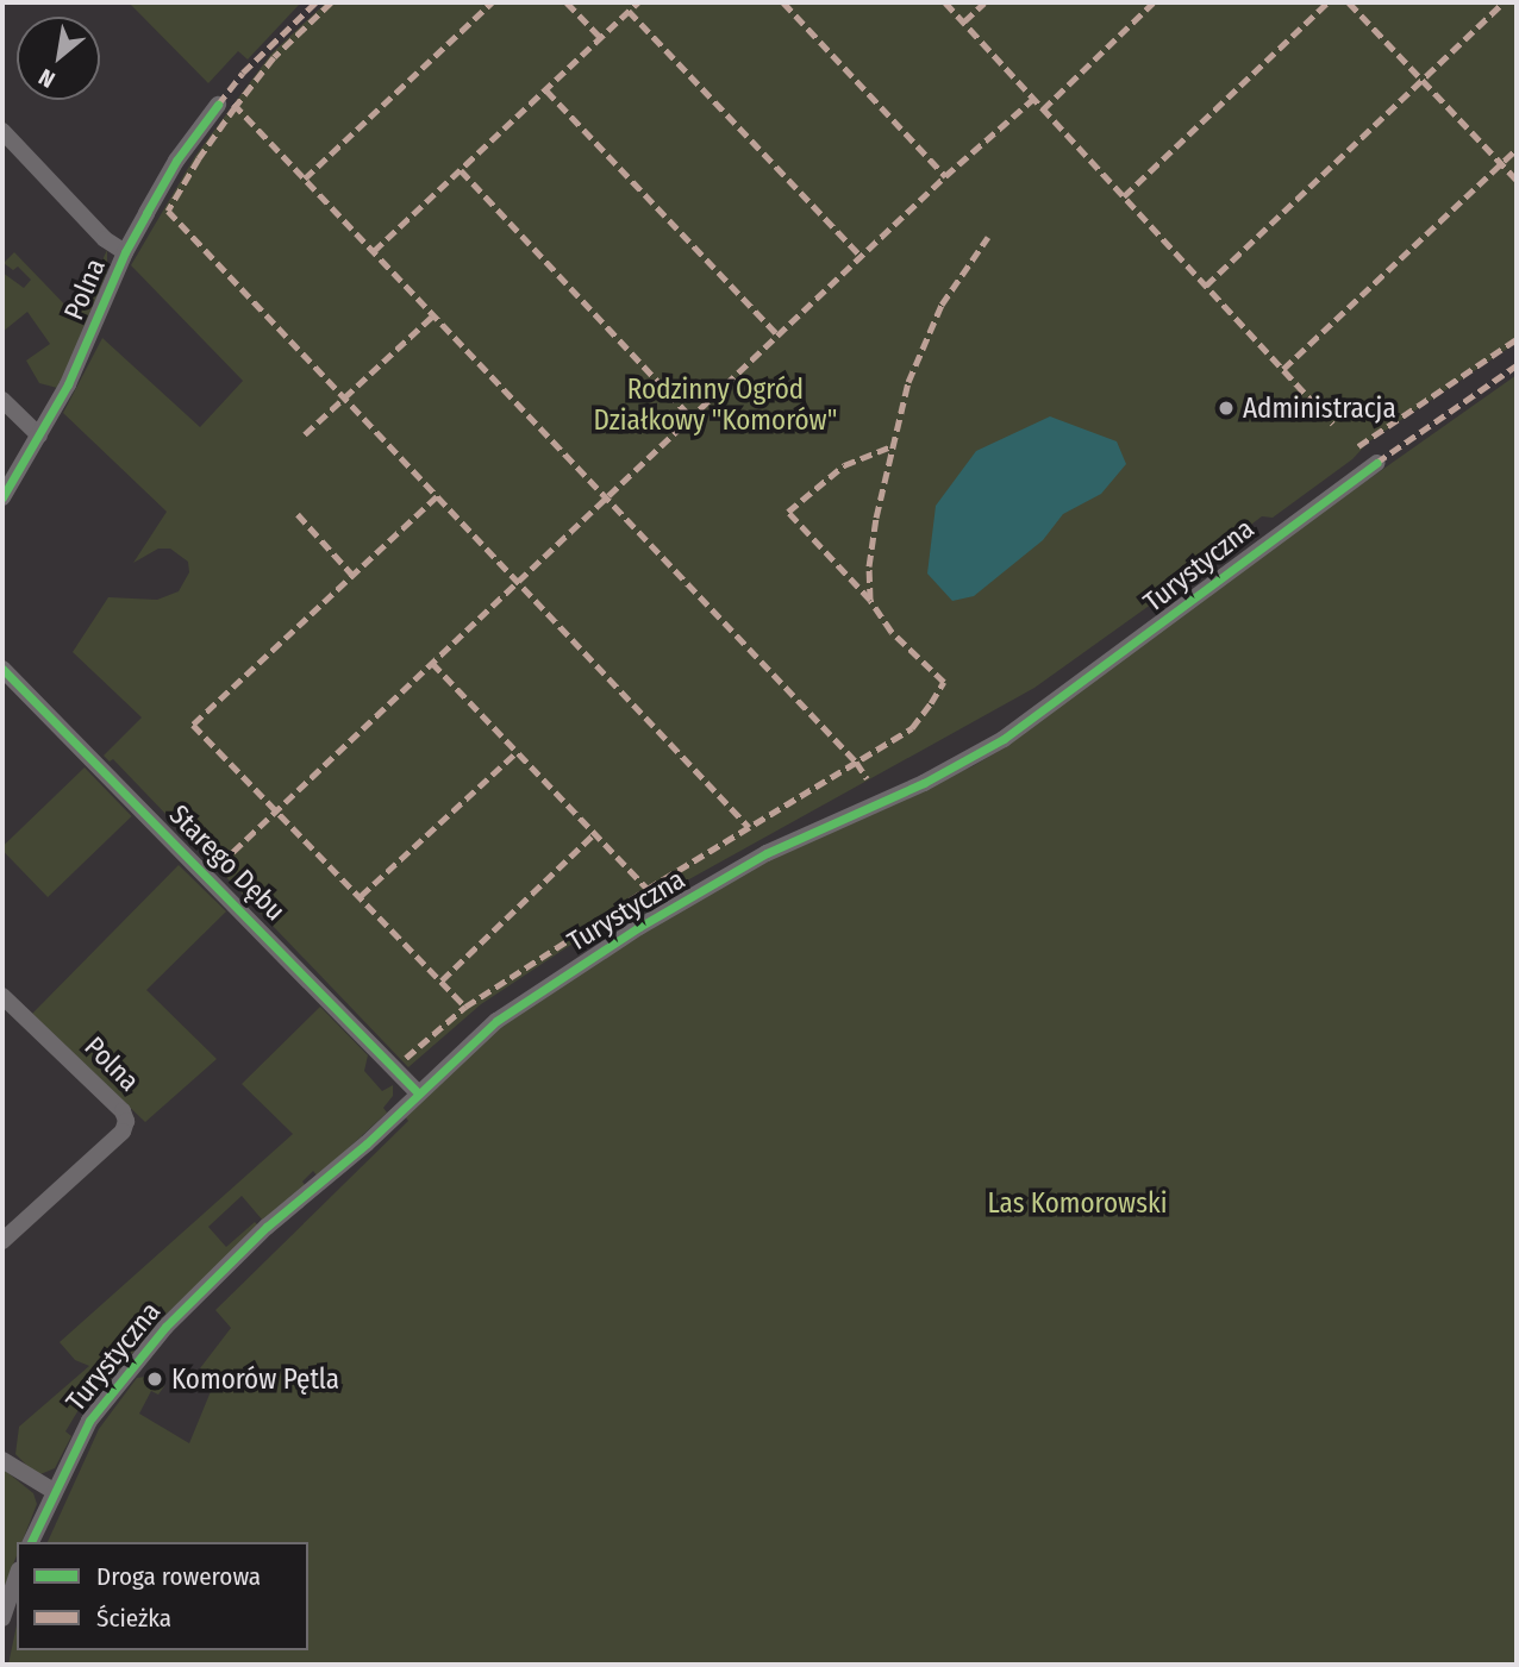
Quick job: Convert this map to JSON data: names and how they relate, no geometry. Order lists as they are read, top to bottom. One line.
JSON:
{"streets":{"street":["Polna","Turystyczna","Starego Dębu"]},"crossings":[["Turystyczna","Starego Dębu"]],"parks":["Rodzinny Ogród Działkowy \"Komorów\"","Las Komorowski"],"places":["Administracja","Komorów Pętla"],"legend":["Droga rowerowa","Ścieżka"],"north":"bottom left"}
